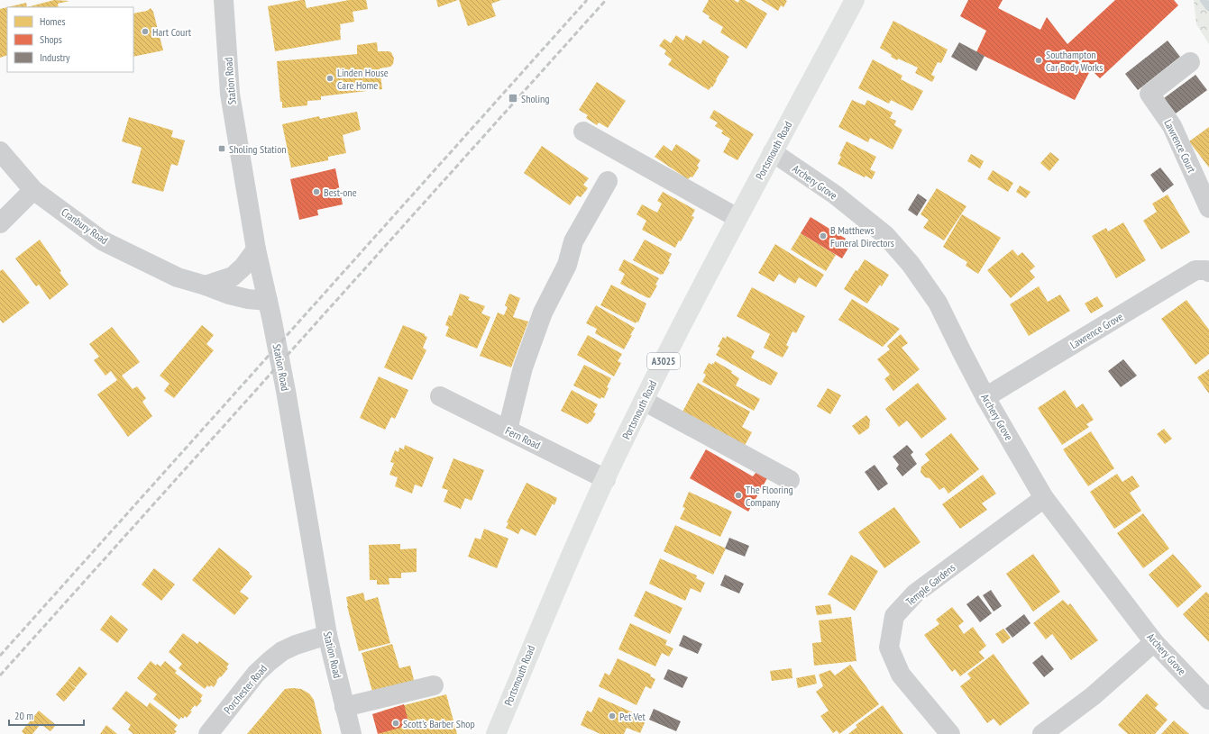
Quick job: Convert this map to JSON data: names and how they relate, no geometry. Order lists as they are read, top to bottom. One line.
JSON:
{"streets":{"main road":["Portsmouth Road","A3025"],"street":["Station Road","Lawrence Court","Archery Grove","Cranbury Road","Lawrence Grove","Fern Road","Temple Gardens","Porchester Road"]},"crossings":[["Station Road","Cranbury Road"],["Station Road","Porchester Road"],["Portsmouth Road","Archery Grove"],["Portsmouth Road","Fern Road"],["Archery Grove","Lawrence Grove"],["Archery Grove","Temple Gardens"]],"places":{"other":["Hart Court","Southampton Car Body Works","Linden House Care Home","Best-one","B Matthews Funeral Directors","The Flooring Company","Pet Vet","Scott's Barber Shop"],"transit":["Sholing","Sholing Station"]},"legend":["Homes","Shops","Industry"],"scale_bar":"20 m"}
